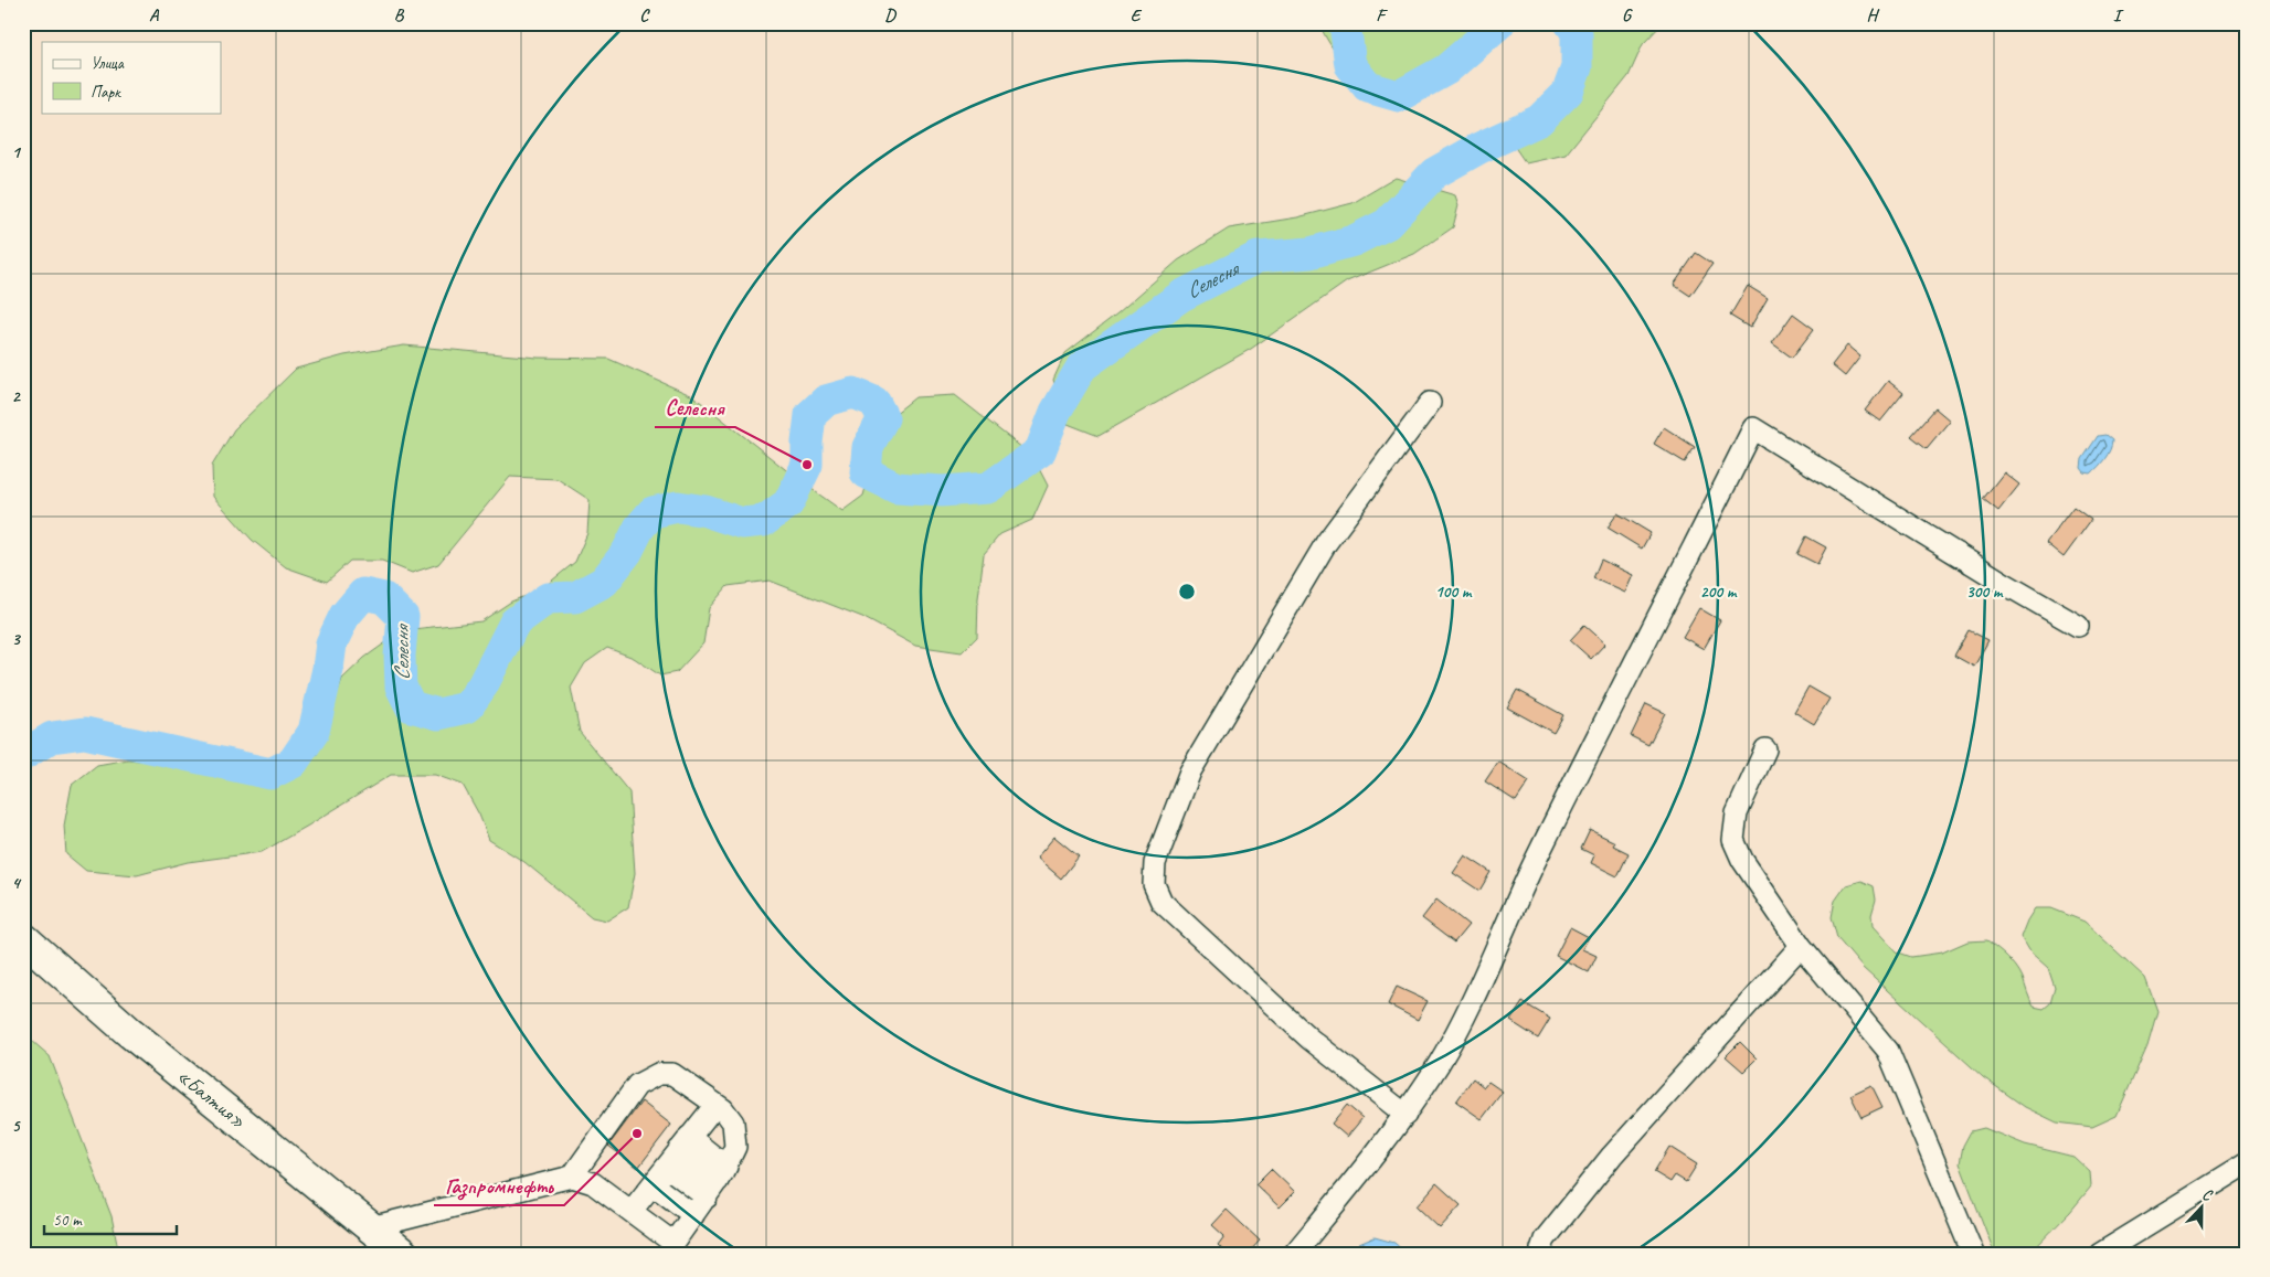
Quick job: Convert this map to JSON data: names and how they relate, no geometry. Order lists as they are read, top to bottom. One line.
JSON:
{"streets":{"highway":["«Балтия»"]},"water":["Селесня"],"places":["Селесня","Газпромнефть"],"legend":["Улица","Парк"],"scale_bar":"50 m","north":"top","grid":{"columns":["A","B","C","D","E","F","G","H","I"],"rows":["1","2","3","4","5"]},"rings":["100 m","200 m","300 m"]}
